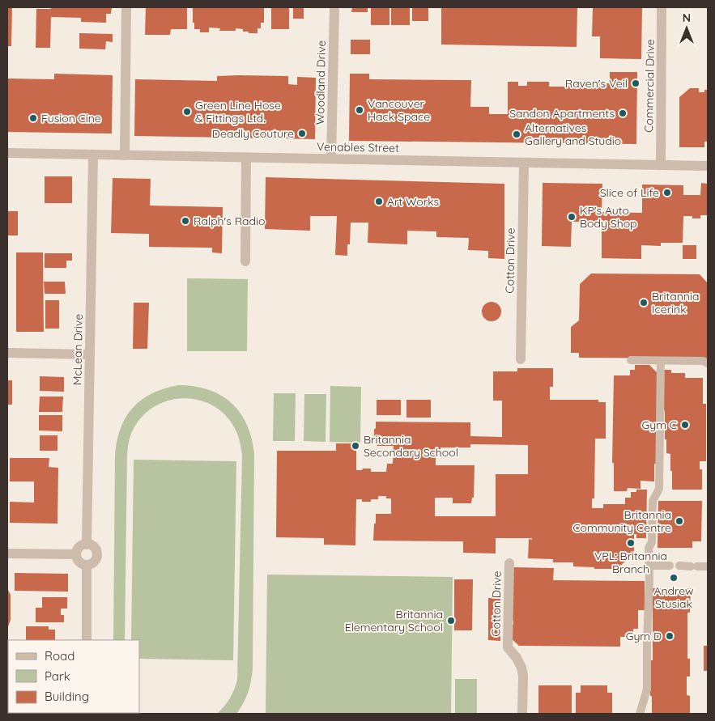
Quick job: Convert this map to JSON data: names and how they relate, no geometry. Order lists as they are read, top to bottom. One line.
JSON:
{"streets":{"street":["Woodland Drive","Commercial Drive","Venables Street","Cotton Drive","McLean Drive"]},"crossings":[["Woodland Drive","Venables Street"],["Commercial Drive","Venables Street"],["Venables Street","Cotton Drive"],["Venables Street","McLean Drive"]],"places":["Raven's Veil","Vancouver Hack Space","Green Line Hose & Fittings Ltd.","Sandon Apartments","Fusion Cine","Deadly Couture","Alternatives Gallery and Studio","Slice of Life","Art Works","KP's Auto Body Shop","Ralph's Radio","Britannia Icerink","Gym C","Britannia Secondary School","Britannia Community Centre","VPL: Britannia Branch","Andrew Stusiak","Britannia Elementary School","Gym D"],"legend":["Road","Park","Building"],"north":"top"}
